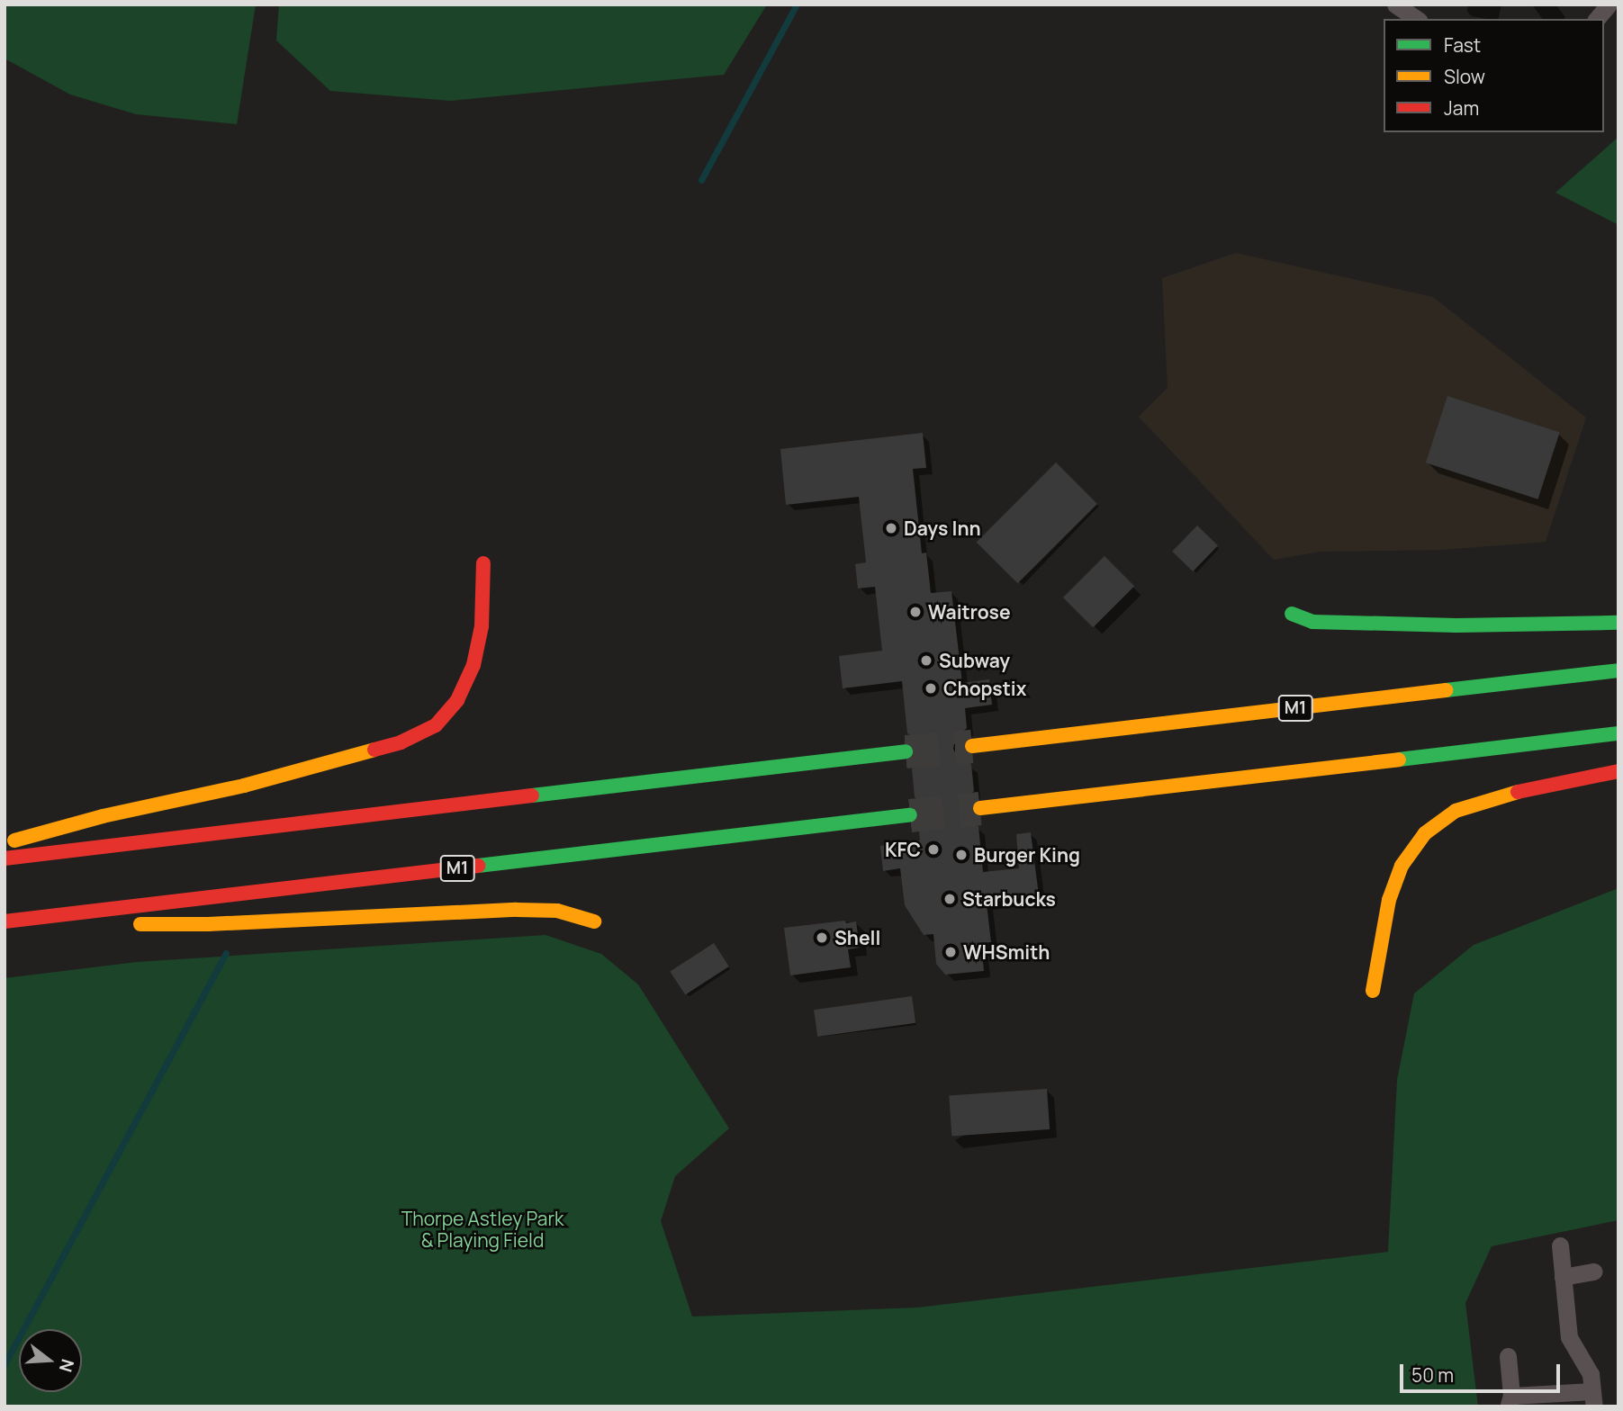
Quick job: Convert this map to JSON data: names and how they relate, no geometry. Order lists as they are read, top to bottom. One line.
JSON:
{"streets":{"highway":["M1"]},"parks":["Thorpe Astley Park & Playing Field"],"places":["Days Inn","Waitrose","Subway","Chopstix","KFC","Burger King","Starbucks","Shell","WHSmith"],"legend":["Fast","Slow","Jam"],"scale_bar":"50 m","north":"right"}
